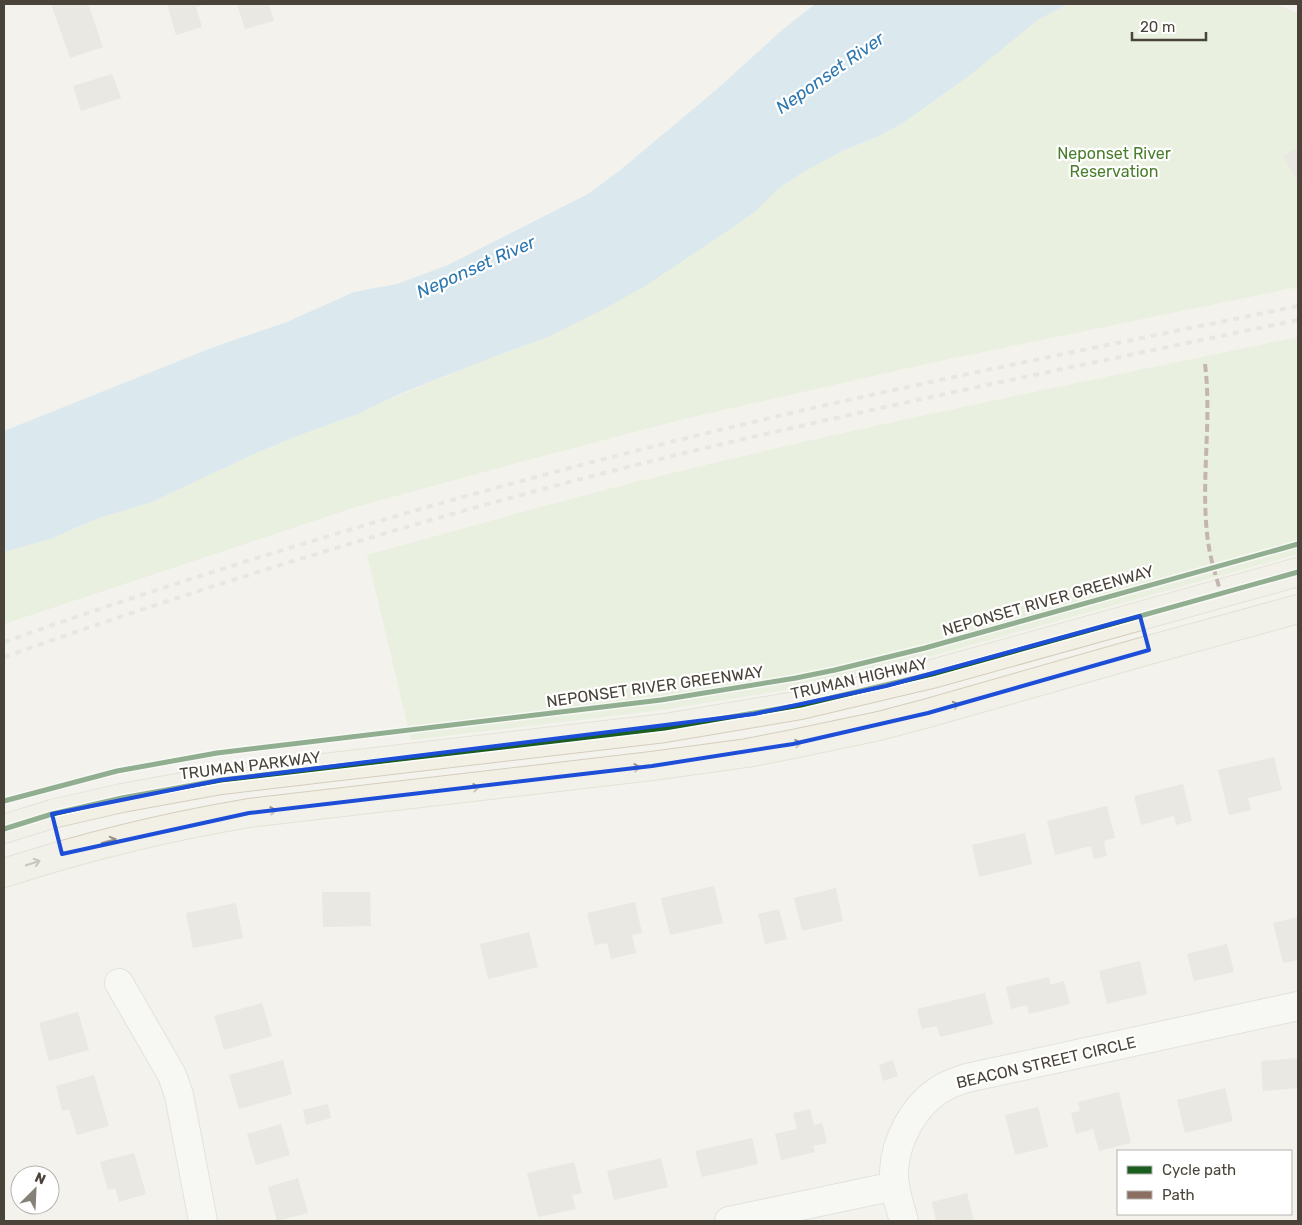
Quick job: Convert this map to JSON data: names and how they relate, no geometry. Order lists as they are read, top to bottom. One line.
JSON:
{"streets":{"main road":["TRUMAN HIGHWAY","TRUMAN PARKWAY"],"street":["BEACON STREET CIRCLE"],"cycle path":["NEPONSET RIVER GREENWAY"]},"crossings":[["TRUMAN HIGHWAY","TRUMAN PARKWAY"]],"water":["Neponset River"],"parks":["Neponset River Reservation"],"legend":["Cycle path","Path"],"scale_bar":"20 m","north":"top right"}
